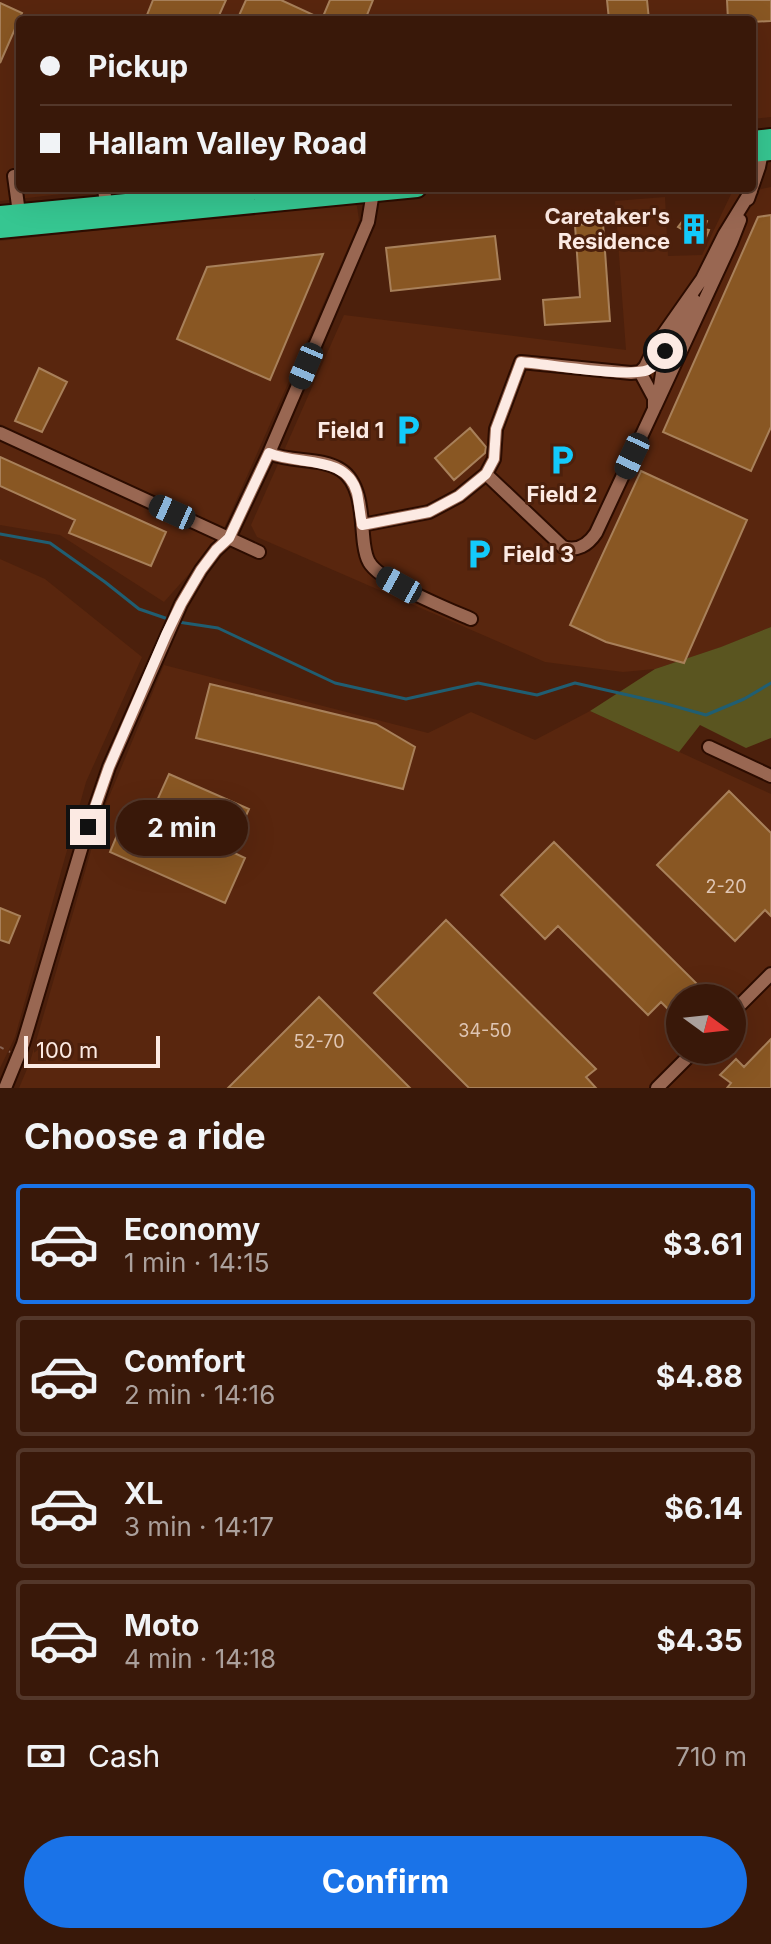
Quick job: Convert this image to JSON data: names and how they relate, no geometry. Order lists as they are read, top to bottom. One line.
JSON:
{"places":{"building":["Caretaker's Residence"],"parking":["Field 1","Field 2","Field 3"]},"house_numbers":["2-20","34-50","52-70"],"scale_bar":"100 m","north":"right","page":{"banner":["Pickup","Hallam Valley Road"],"bubble":"2 min","scale":"100 m","heading":"Choose a ride","list":[{"name":"Economy","note":"1 min · 14:15","value":"$3.61"},{"name":"Comfort","note":"2 min · 14:16","value":"$4.88"},{"name":"XL","note":"3 min · 14:17","value":"$6.14"},{"name":"Moto","note":"4 min · 14:18","value":"$4.35"}],"pay":["Cash","710 m"],"buttons":"Confirm"}}
